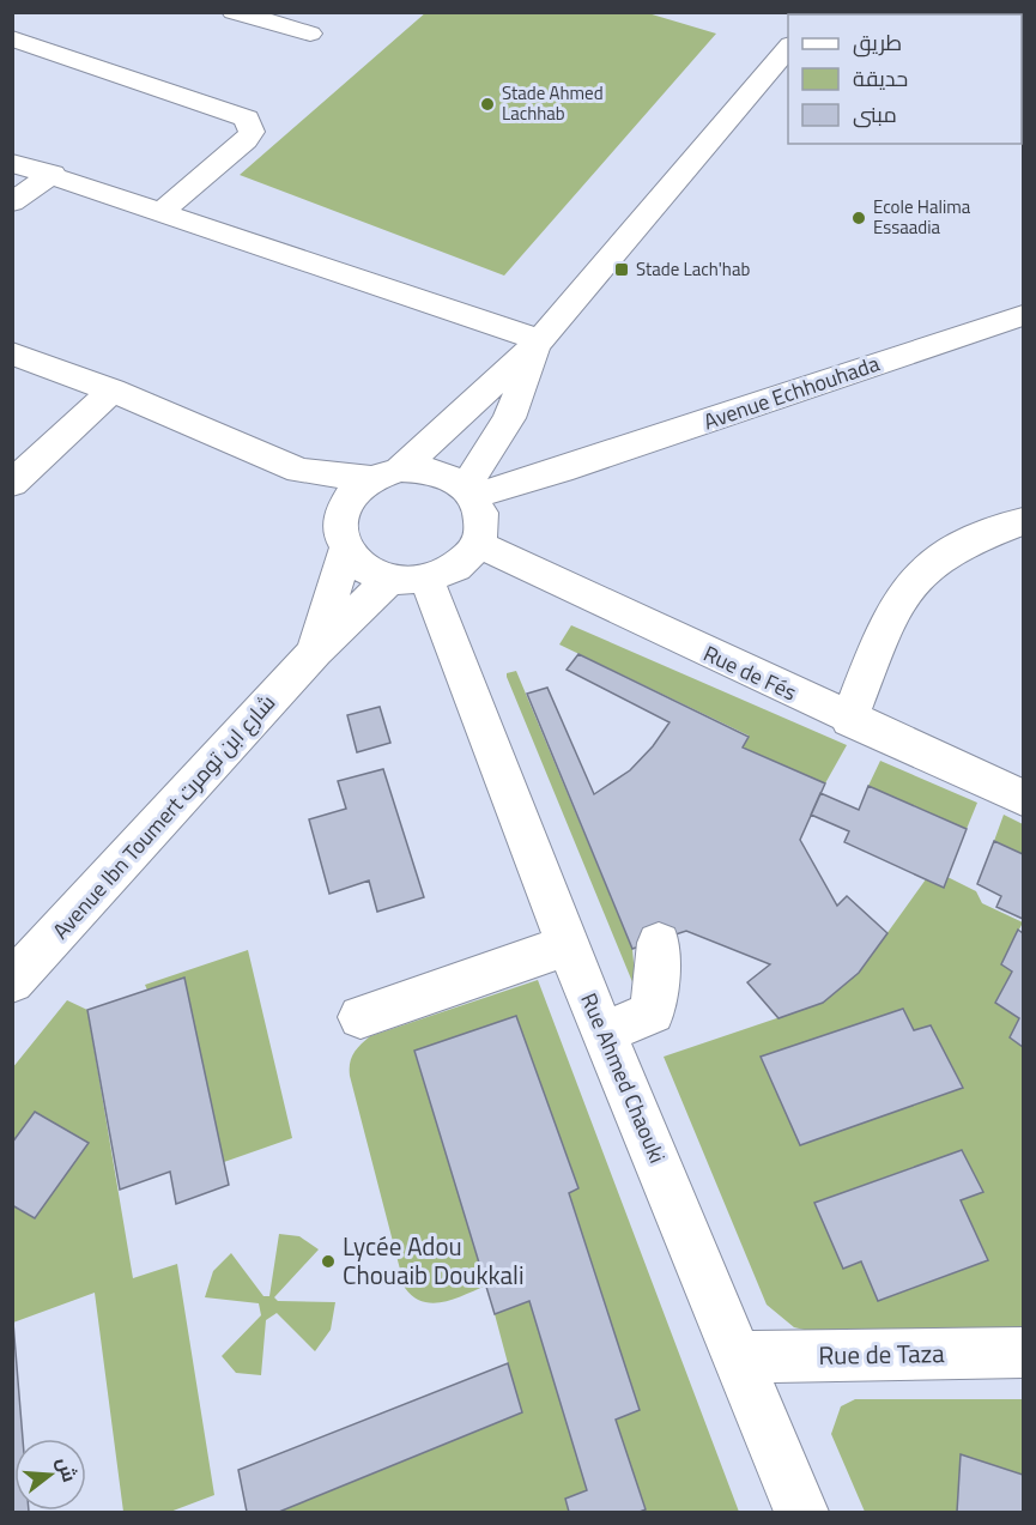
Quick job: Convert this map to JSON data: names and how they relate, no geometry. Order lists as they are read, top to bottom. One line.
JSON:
{"streets":{"street":["Avenue Echhouhada","Rue de Fés","Avenue Ibn Toumert شارع ابن تومرت","Rue Ahmed Chaouki","Rue de Taza"]},"crossings":[["Avenue Echhouhada","Rue de Fés"],["Avenue Echhouhada","Avenue Ibn Toumert شارع ابن تومرت"],["Avenue Echhouhada","Rue Ahmed Chaouki"],["Rue de Fés","Avenue Ibn Toumert شارع ابن تومرت"],["Rue de Fés","Rue Ahmed Chaouki"],["Avenue Ibn Toumert شارع ابن تومرت","Rue Ahmed Chaouki"],["Rue Ahmed Chaouki","Rue de Taza"]],"places":{"other":["Stade Ahmed Lachhab","Ecole Halima Essaadia","Lycée Adou Chouaib Doukkali"],"transit":["Stade Lach'hab"]},"legend":["طريق","حديقة","مبنى"],"north":"right"}
